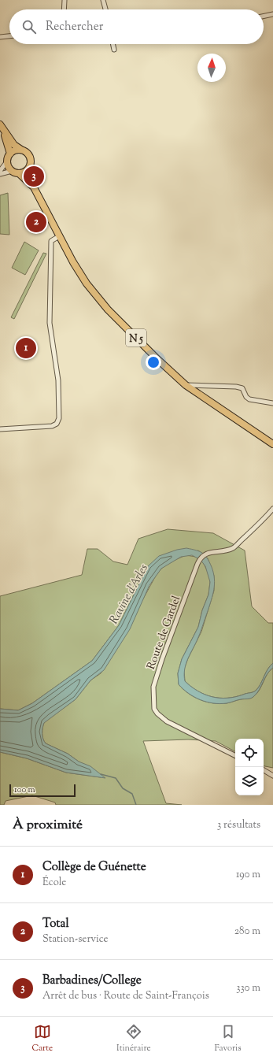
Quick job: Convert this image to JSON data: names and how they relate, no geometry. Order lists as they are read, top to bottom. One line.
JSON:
{"streets":{"main road":["N 5"],"street":["Route de Gardel"]},"water":["Ravine d'Arles"],"scale_bar":"100 m","north":"top","page":{"search":"Rechercher","pins":["3","2","1"],"scale":"100 m","heading":["À proximité","3 résultats"],"list":[{"mark":"1","name":"Collège de Guénette","note":"École","value":"190 m"},{"mark":"2","name":"Total","note":"Station-service","value":"280 m"},{"mark":"3","name":"Barbadines/College","note":"Arrêt de bus · Route de Saint-François","value":"330 m"}],"nav":["Carte","Itinéraire","Favoris"]}}
